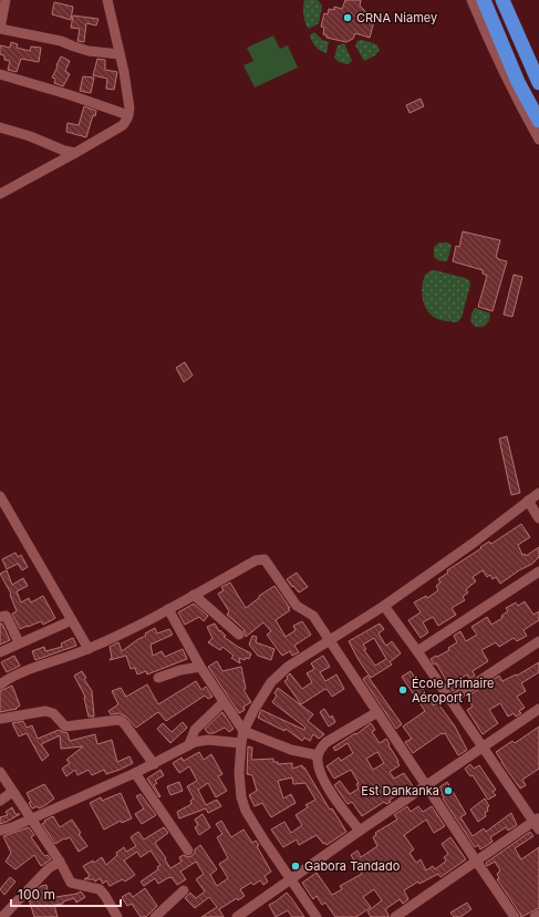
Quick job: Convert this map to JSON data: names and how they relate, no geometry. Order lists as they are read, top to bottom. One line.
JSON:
{"places":["CRNA Niamey","École Primaire Aéroport 1","Est Dankanka","Gabora Tandado"],"scale_bar":"100 m"}
